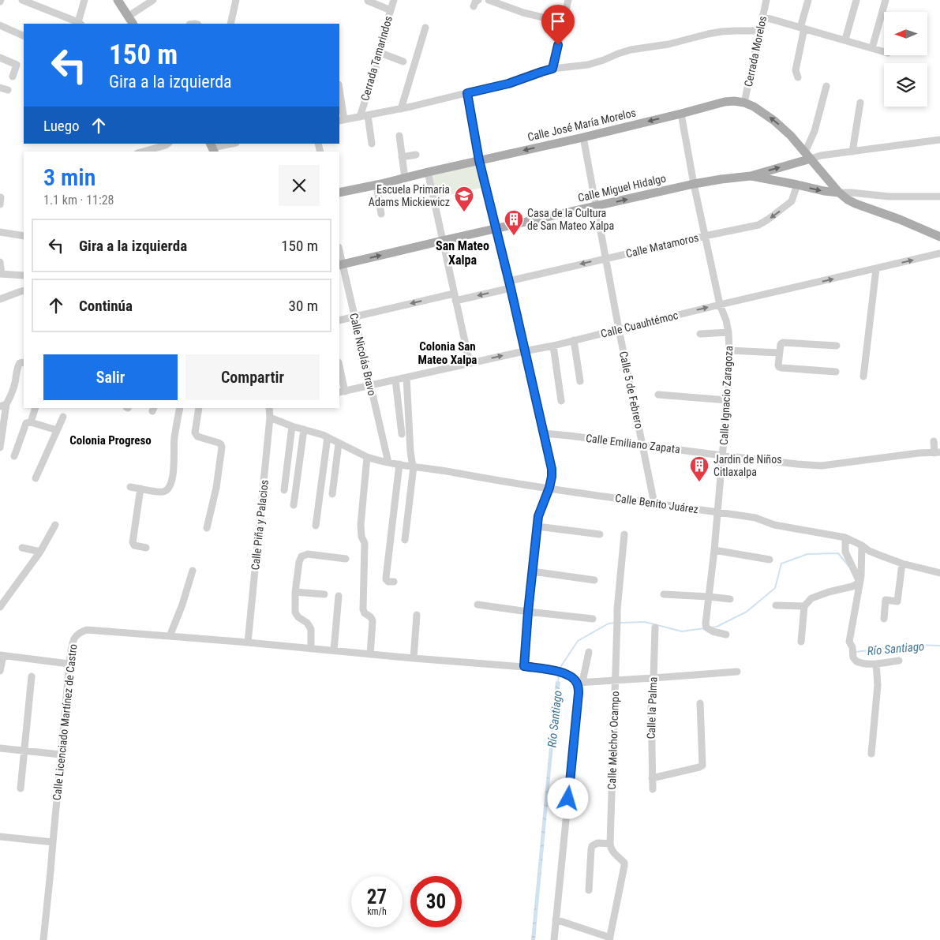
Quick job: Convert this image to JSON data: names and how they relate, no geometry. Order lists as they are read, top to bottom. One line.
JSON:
{"streets":{"main road":["Calle José María Morelos","Calle Miguel Hidalgo"],"street":["Cerrada Morelos","Cerrada Tamarindos","Calle Matamoros","Calle Cuauhtémoc","Calle Nicolás Bravo","Calle 5 de Febrero","Calle Ignacio Zaragoza","Calle Emiliano Zapata","Calle Benito Juárez","Calle Piña y Palacios","Calle la Palma","Calle Licenciado Martínez de Castro","Calle Melchor Ocampo"]},"crossings":[["Cerrada Morelos","Calle José María Morelos"],["Calle José María Morelos","Calle Miguel Hidalgo"],["Calle José María Morelos","Calle 5 de Febrero"],["Calle José María Morelos","Calle Ignacio Zaragoza"],["Calle Miguel Hidalgo","Calle Matamoros"],["Calle Miguel Hidalgo","Calle Nicolás Bravo"],["Calle Miguel Hidalgo","Calle 5 de Febrero"],["Calle Miguel Hidalgo","Calle Ignacio Zaragoza"],["Calle Matamoros","Calle 5 de Febrero"],["Calle Matamoros","Calle Ignacio Zaragoza"],["Calle Cuauhtémoc","Calle Nicolás Bravo"],["Calle Cuauhtémoc","Calle 5 de Febrero"],["Calle Cuauhtémoc","Calle Ignacio Zaragoza"],["Calle Nicolás Bravo","Calle Benito Juárez"],["Calle 5 de Febrero","Calle Emiliano Zapata"],["Calle 5 de Febrero","Calle Benito Juárez"],["Calle Ignacio Zaragoza","Calle Emiliano Zapata"],["Calle Ignacio Zaragoza","Calle Benito Juárez"],["Calle Benito Juárez","Calle Piña y Palacios"],["Calle Piña y Palacios","Calle Licenciado Martínez de Castro"]],"one_way":["Calle José María Morelos","Calle Miguel Hidalgo","Calle Matamoros","Calle Cuauhtémoc"],"districts":["San Mateo Xalpa","Colonia San Mateo Xalpa","Colonia Progreso"],"water":["Río Santiago"],"places":{"school or university":["Escuela Primaria Adams Mickiewicz"],"building":["Casa de la Cultura de San Mateo Xalpa","Jardin de Niños Citlaxalpa"]},"north":"left","page":{"turn":["150 m","Gira a la izquierda"],"then":"Luego","heading":["3 min","1.1 km · 11:28"],"list":[{"name":"Gira a la izquierda","value":"150 m"},{"name":"Continúa","value":"30 m"}],"buttons":["Salir","Compartir"],"speed":"27 km/h","limit":"30"}}
